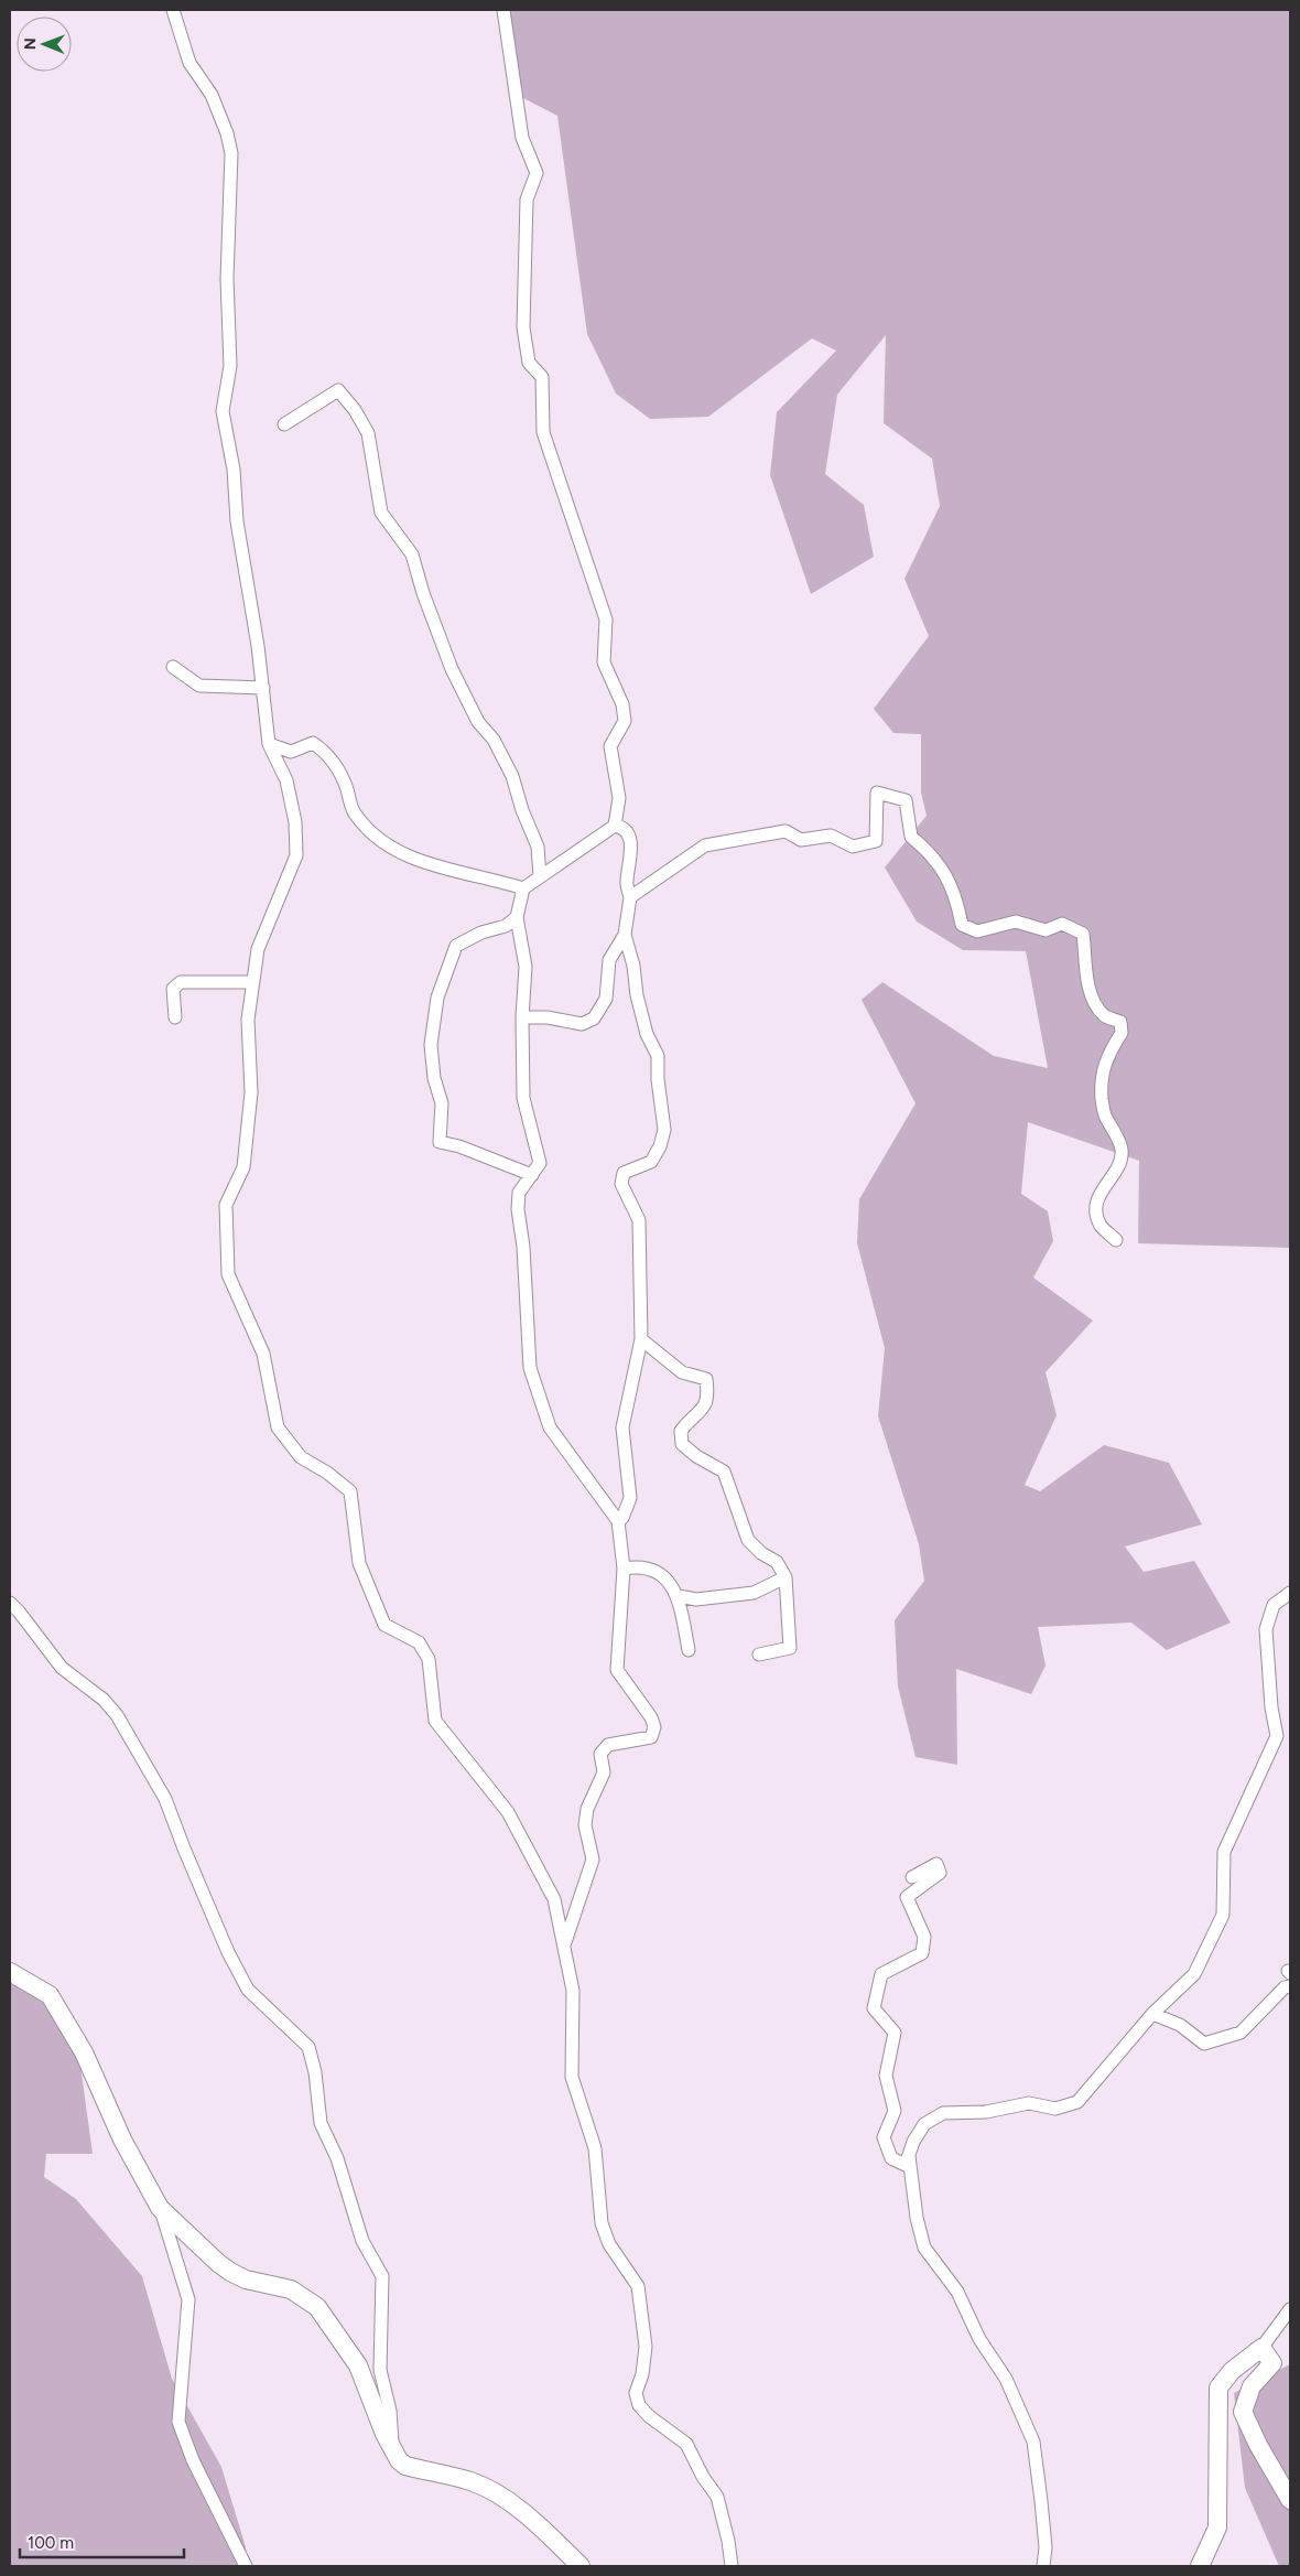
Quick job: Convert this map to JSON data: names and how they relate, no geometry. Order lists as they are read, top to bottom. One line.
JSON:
{"scale_bar":"100 m","north":"left"}
